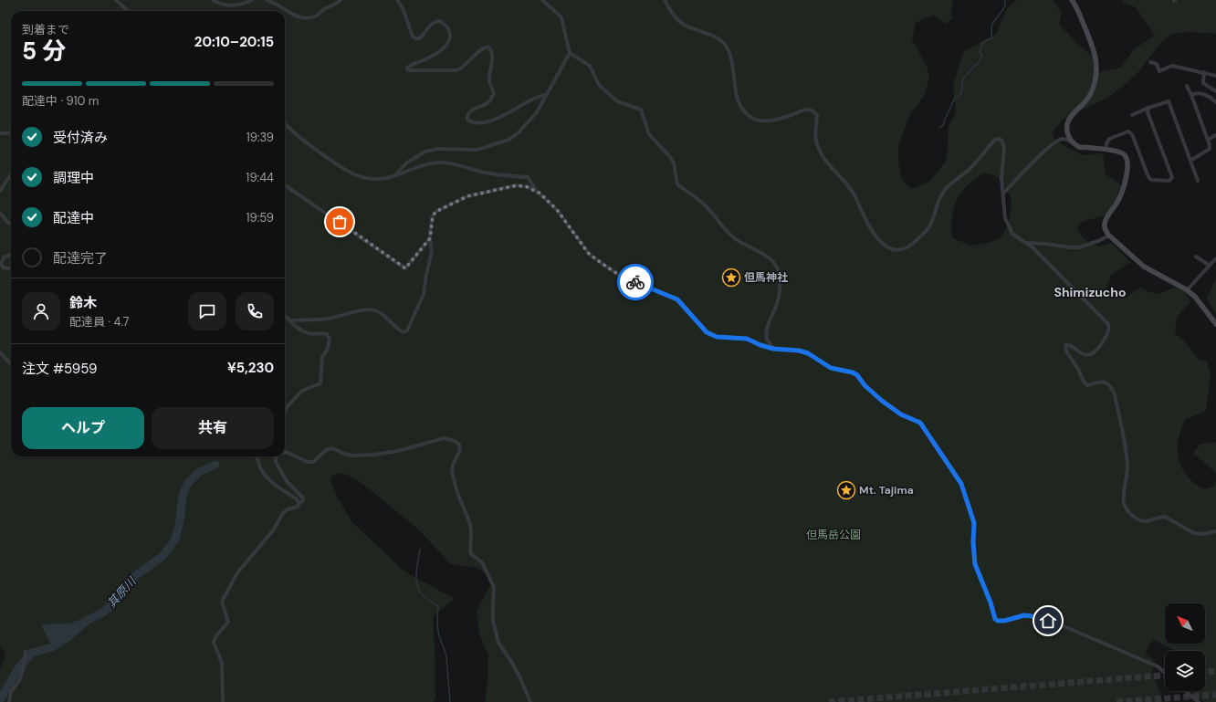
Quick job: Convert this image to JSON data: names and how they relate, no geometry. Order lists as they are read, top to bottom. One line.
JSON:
{"districts":["Shimizucho"],"water":["其原川"],"parks":["但馬岳公園"],"places":{"place":["但馬神社","Mt. Tajima"]},"north":"top left","page":{"heading":["5 分","到着まで","20:10–20:15"],"panel":["鈴木","配達員 · 4.7","注文 #5959","¥5,230"],"bar":"配達中 · 910 m","list":[["受付済み","19:39"],["調理中","19:44"],["配達中","19:59"],"配達完了"],"buttons":["ヘルプ","共有"]}}
